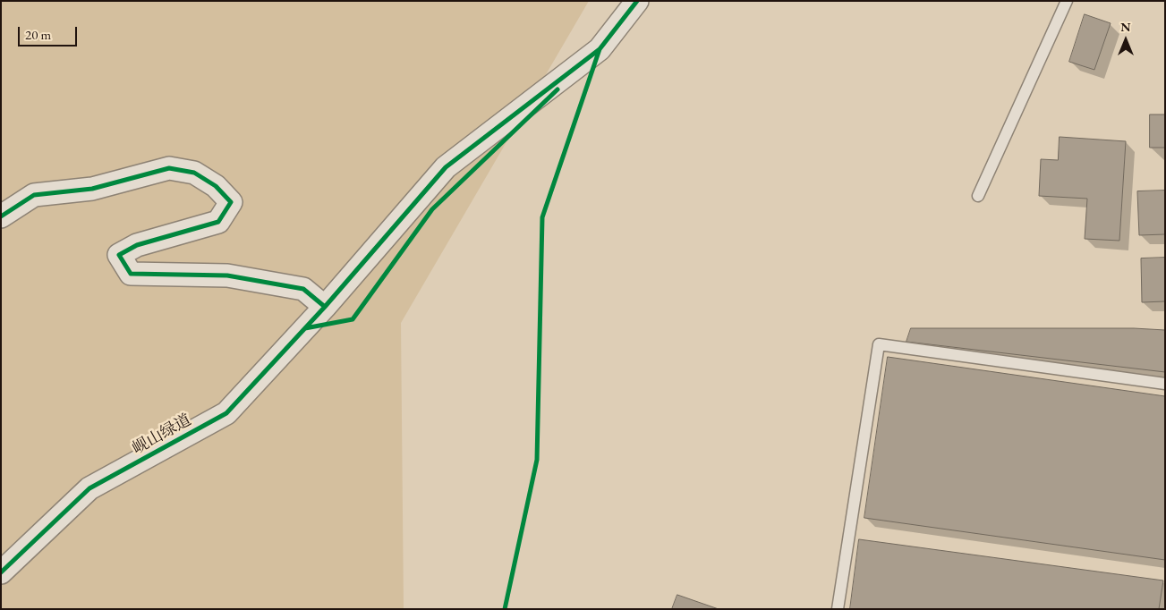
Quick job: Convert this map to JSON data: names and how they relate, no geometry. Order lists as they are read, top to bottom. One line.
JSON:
{"streets":{"street":["岘山绿道"]},"scale_bar":"20 m","north":"top"}
